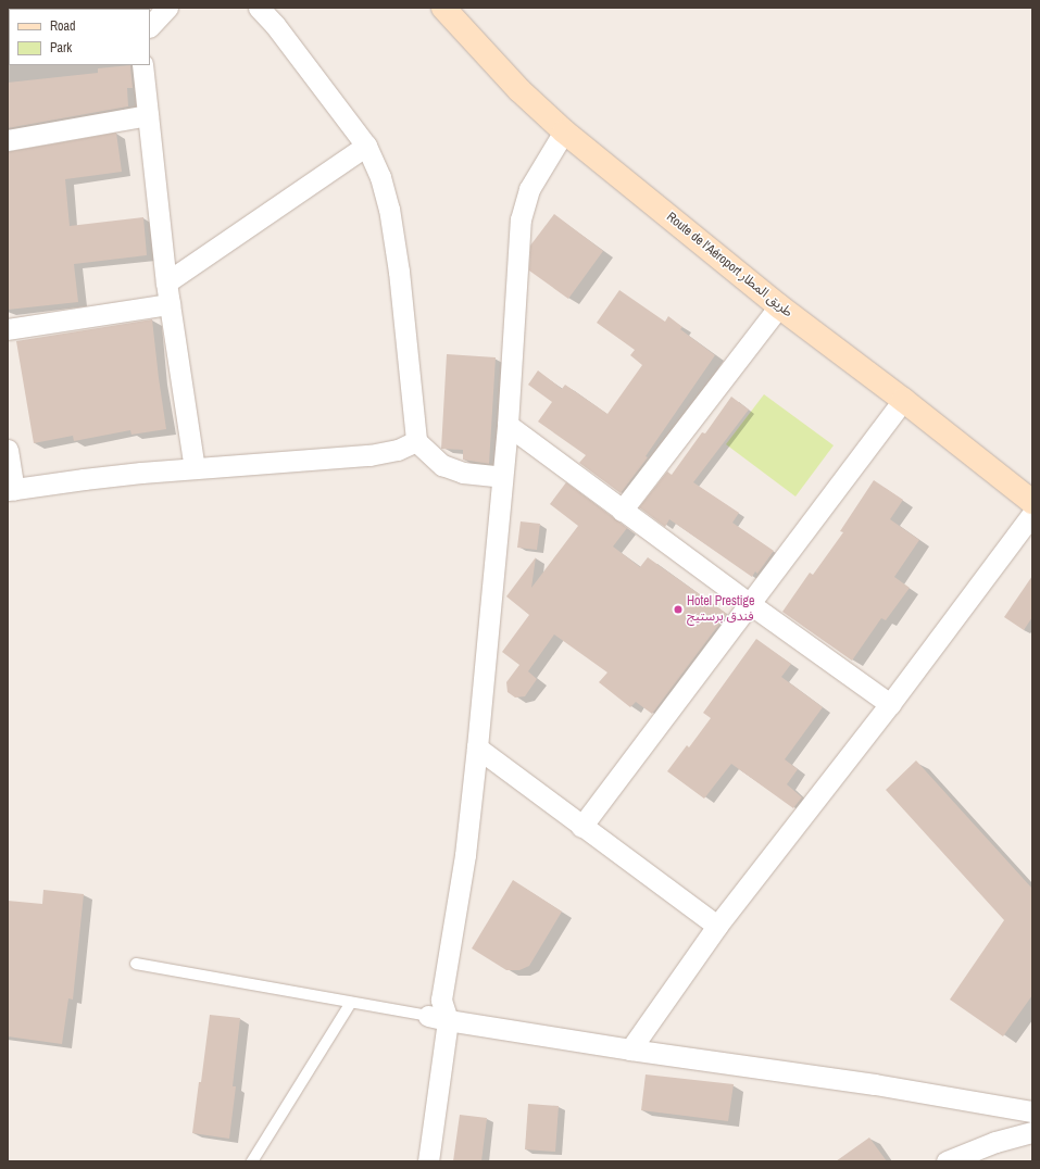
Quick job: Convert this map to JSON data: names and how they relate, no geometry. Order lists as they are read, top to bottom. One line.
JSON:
{"streets":{"street":["Route de l'Aéroport طريق المطار"]},"places":["Hotel Prestige فندق برستيج"],"legend":["Road","Park"]}
